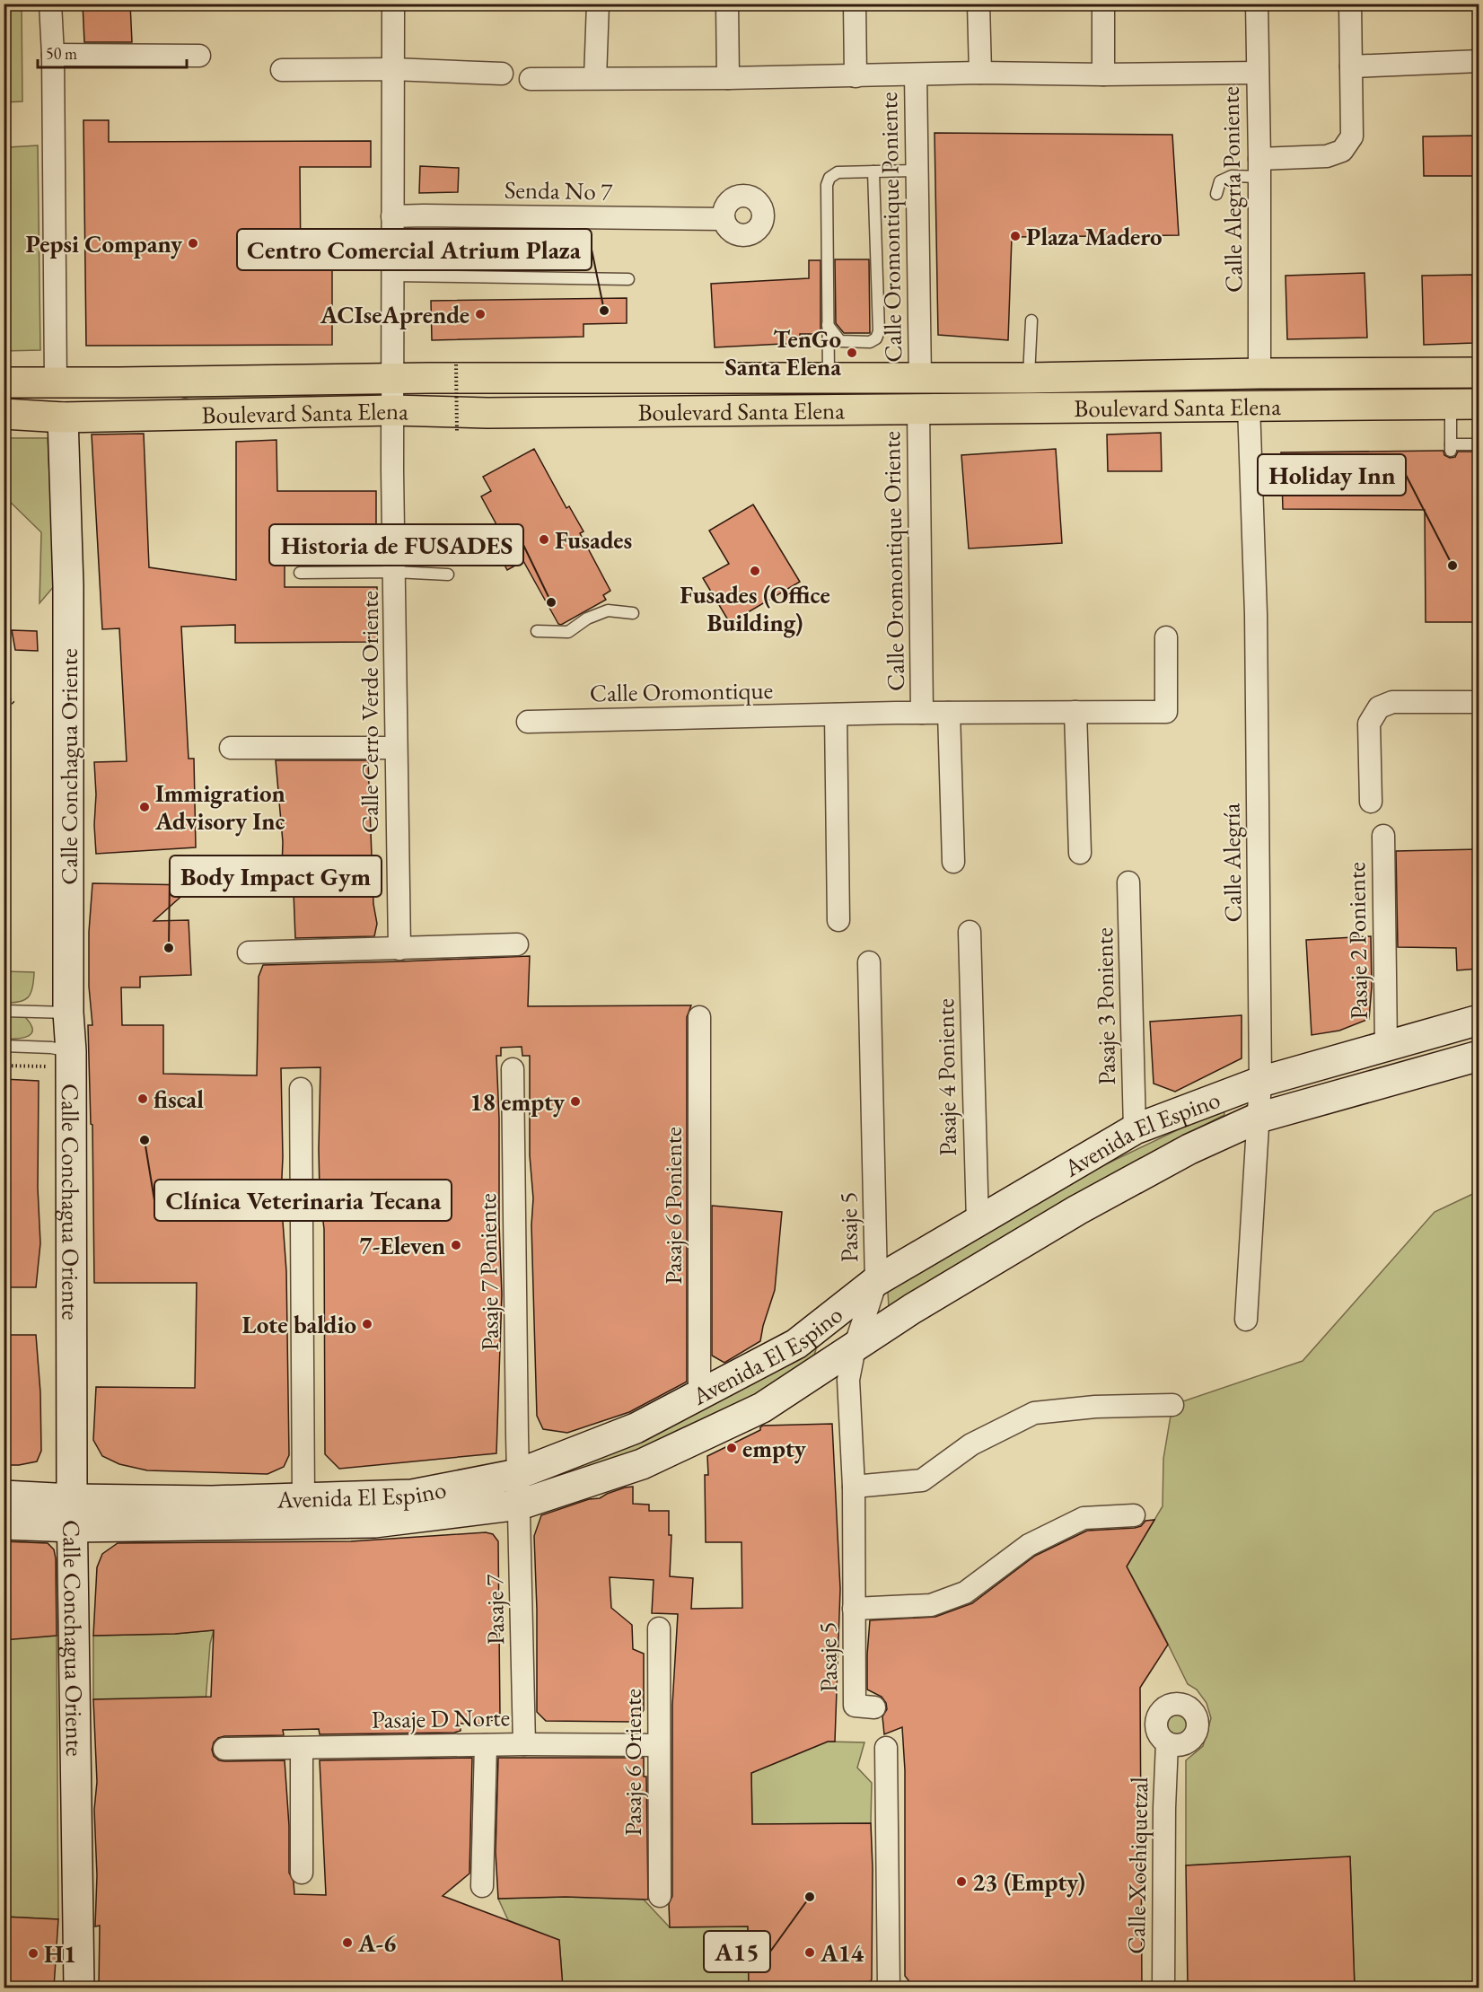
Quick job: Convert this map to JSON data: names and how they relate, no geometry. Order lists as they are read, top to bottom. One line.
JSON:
{"streets":{"main road":["Boulevard Santa Elena","Calle Conchagua Oriente","Avenida El Espino"],"street":["Calle Alegría Poniente","Senda No 7","Calle Oromontique Poniente","Calle Oromontique Oriente","Calle Oromontique","Calle Cerro Verde Oriente","Calle Alegría","Pasaje 2 Poniente","Pasaje 3 Poniente","Pasaje 4 Poniente","Pasaje 6 Poniente","Pasaje 5","Pasaje 7 Poniente","Pasaje 7","Pasaje D Norte","Pasaje 6 Oriente","Calle Xochiquetzal"]},"crossings":[["Calle Alegría Poniente","Boulevard Santa Elena"],["Senda No 7","Calle Cerro Verde Oriente"],["Calle Oromontique Poniente","Boulevard Santa Elena"],["Boulevard Santa Elena","Calle Oromontique Oriente"],["Boulevard Santa Elena","Calle Cerro Verde Oriente"],["Boulevard Santa Elena","Calle Conchagua Oriente"],["Boulevard Santa Elena","Calle Alegría"],["Calle Oromontique Oriente","Calle Oromontique"],["Calle Conchagua Oriente","Avenida El Espino"],["Calle Alegría","Avenida El Espino"],["Pasaje 2 Poniente","Avenida El Espino"],["Pasaje 3 Poniente","Avenida El Espino"],["Pasaje 4 Poniente","Avenida El Espino"],["Avenida El Espino","Pasaje 6 Poniente"],["Avenida El Espino","Pasaje 5"],["Avenida El Espino","Pasaje 7 Poniente"],["Avenida El Espino","Pasaje 7"],["Pasaje 7 Poniente","Pasaje 7"],["Pasaje 7","Pasaje D Norte"],["Pasaje D Norte","Pasaje 6 Oriente"]],"places":["Plaza Madero","Pepsi Company","Centro Comercial Atrium Plaza","ACIseAprende","TenGo Santa Elena","Fusades","Holiday Inn","Fusades (Office Building)","Historia de FUSADES","Immigration Advisory Inc","Body Impact Gym","fiscal","18 empty","Clínica Veterinaria Tecana","7-Eleven","Lote baldio","empty","23 (Empty)","A15","A-6","A14","H1"],"scale_bar":"50 m"}
